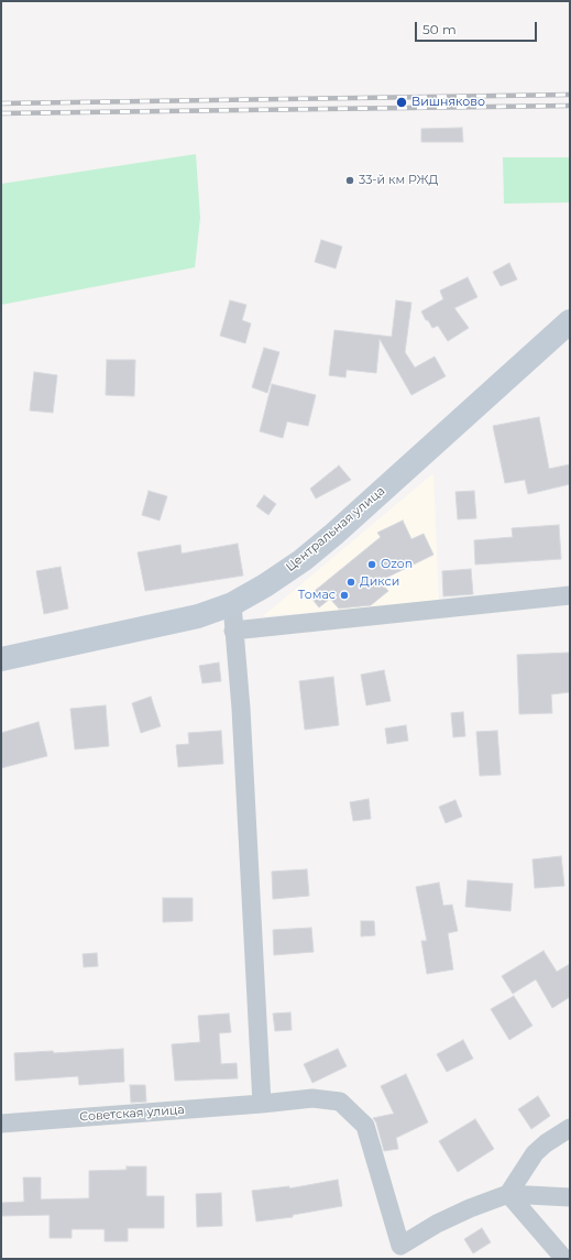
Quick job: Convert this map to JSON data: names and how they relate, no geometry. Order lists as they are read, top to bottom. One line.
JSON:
{"streets":{"street":["Центральная улица","Советская улица"]},"places":["Вишняково","33-й км РЖД","Ozon","Дикси","Томас"],"scale_bar":"50 m"}
